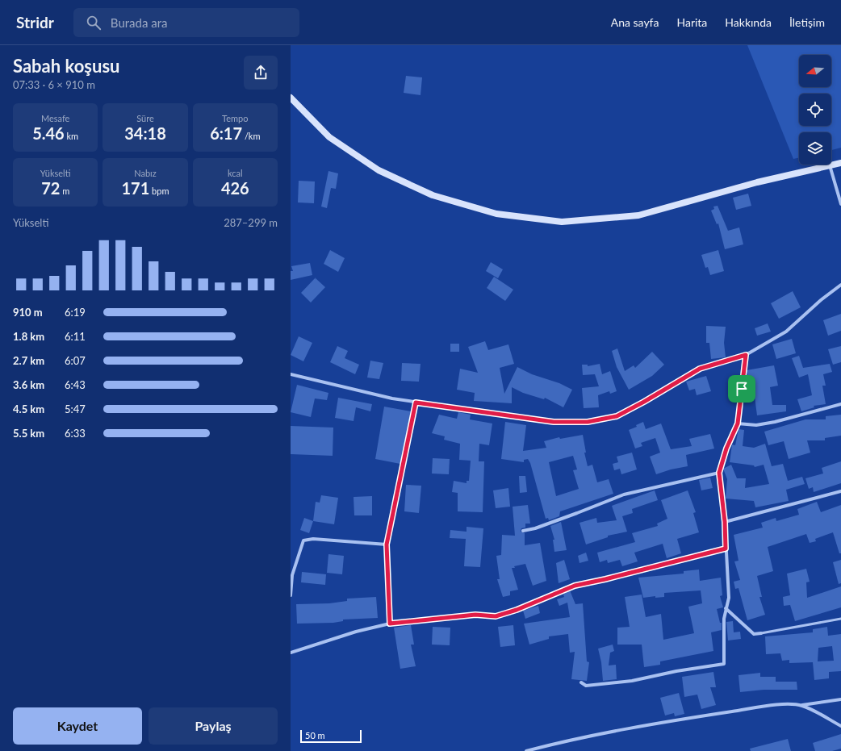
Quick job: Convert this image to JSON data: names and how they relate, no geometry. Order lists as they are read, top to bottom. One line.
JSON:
{"scale_bar":"50 m","north":"left","page":{"header":"Stridr","search":"Burada ara","nav":["Ana sayfa","Harita","Hakkında","İletişim"],"heading":["Sabah koşusu","07:33 · 6 × 910 m"],"stats":[["Mesafe","5.46 km"],["Süre","34:18"],["Tempo","6:17 /km"],["Yükselti","72 m"],["Nabız","171 bpm"],["kcal","426"]],"chart":["Yükselti","287–299 m"],"list":[{"name":"910 m","note":"6:19"},{"name":"1.8 km","note":"6:11"},{"name":"2.7 km","note":"6:07"},{"name":"3.6 km","note":"6:43"},{"name":"4.5 km","note":"5:47"},{"name":"5.5 km","note":"6:33"}],"buttons":["Kaydet","Paylaş"],"scale":"50 m"}}
